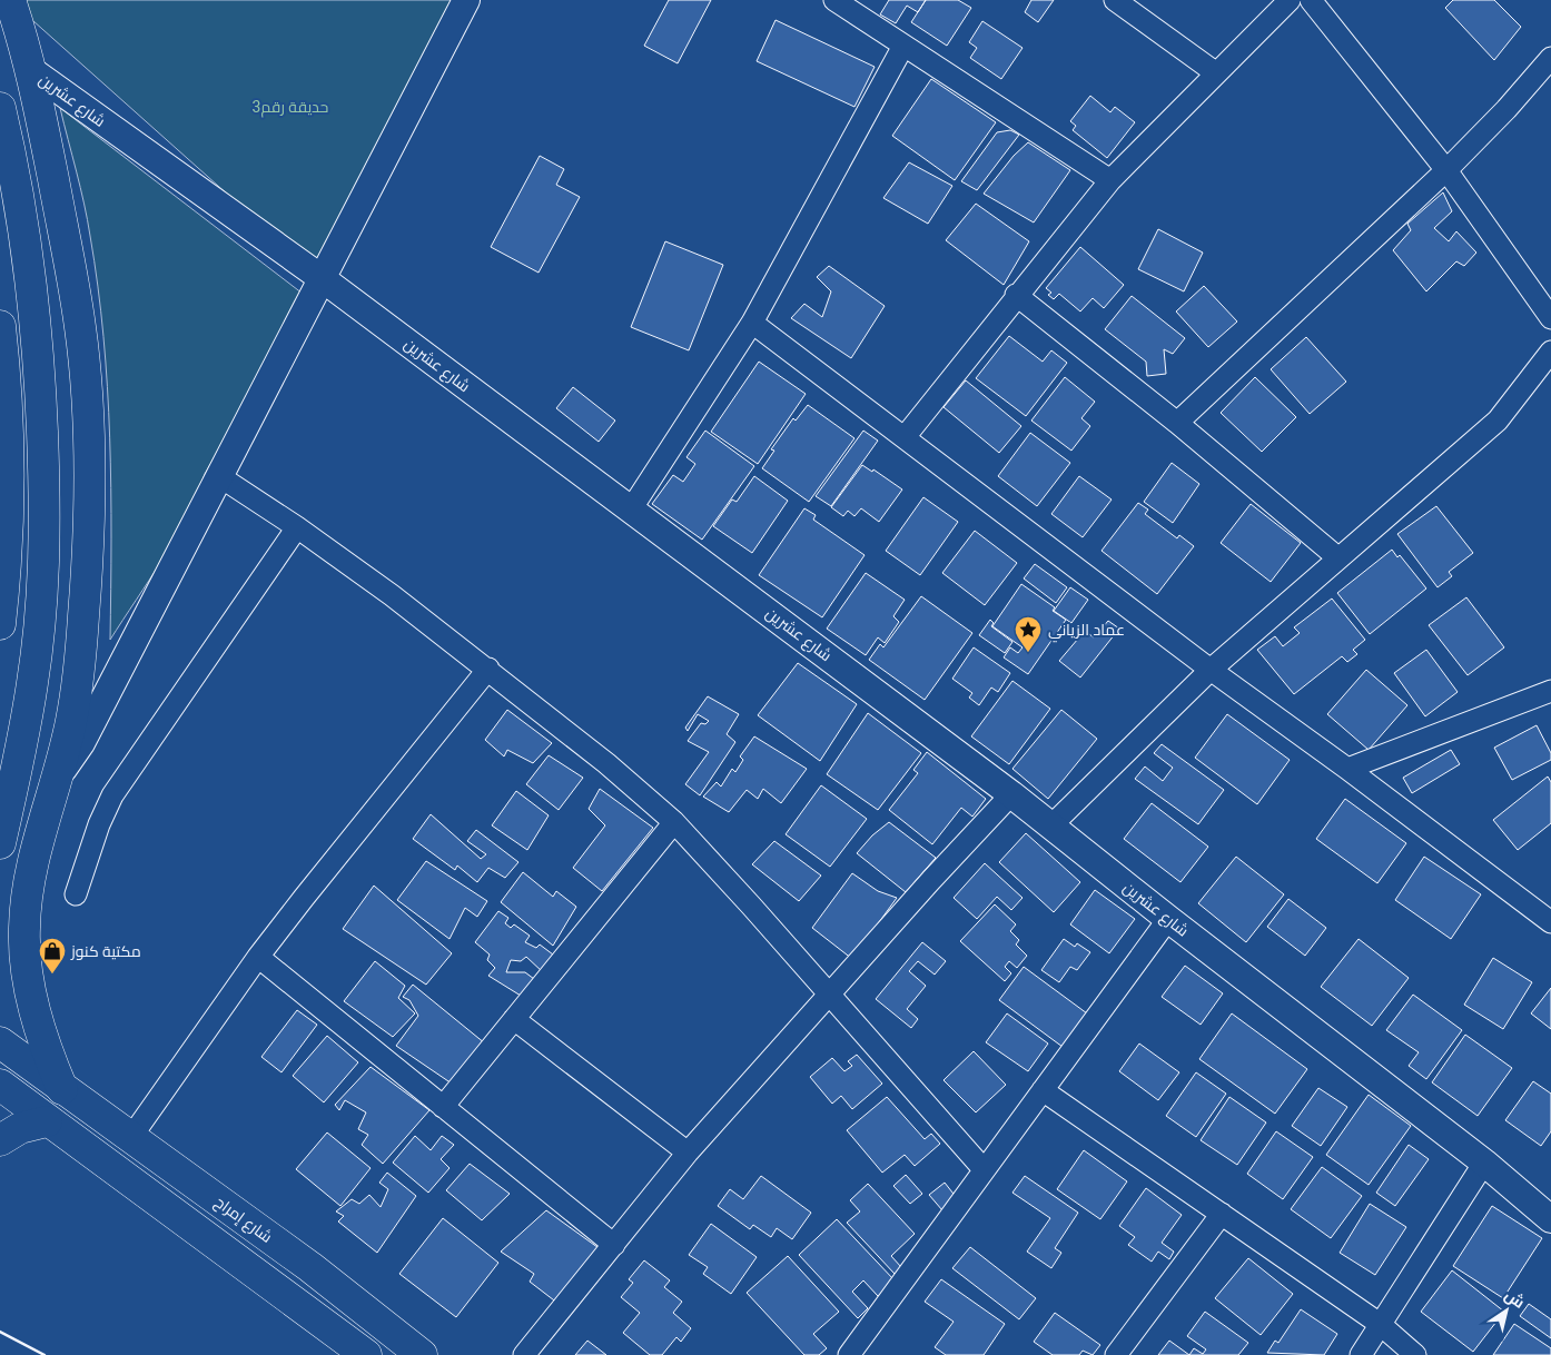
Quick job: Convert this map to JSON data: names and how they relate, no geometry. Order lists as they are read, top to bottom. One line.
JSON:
{"streets":{"main road":["شارع إمراح"],"street":["شارع عشرين"]},"parks":["حديقة رقم3"],"places":{"place":["عماد الزياني"],"shop":["مكتية كنوز"]},"north":"top right"}
